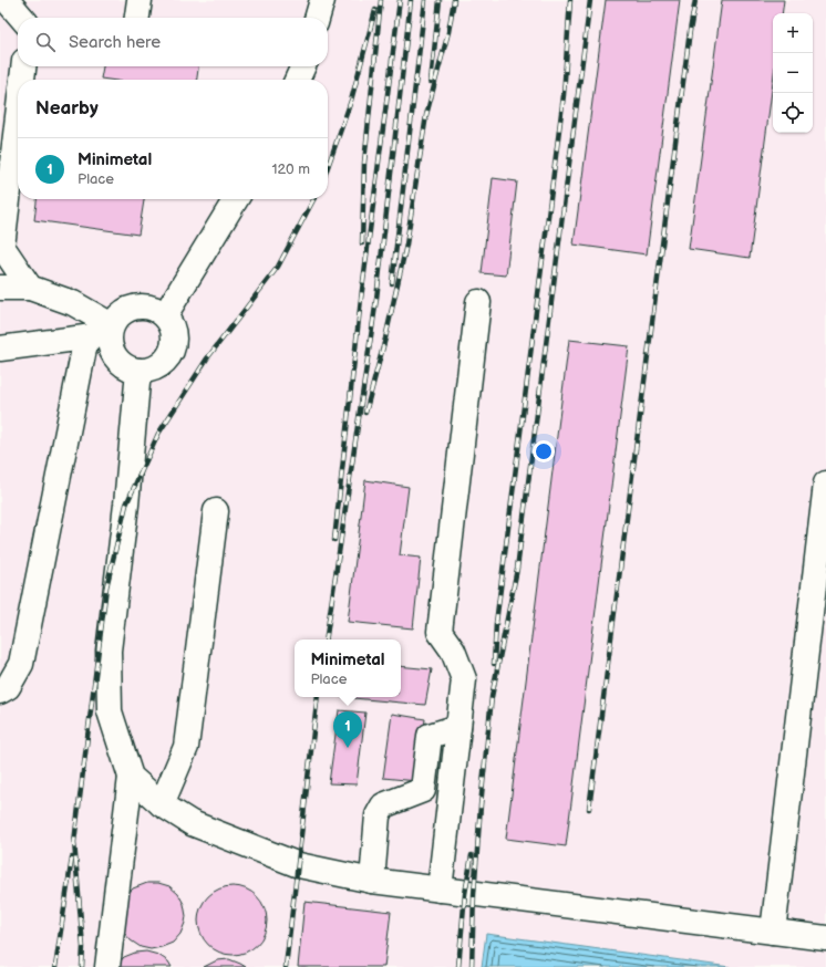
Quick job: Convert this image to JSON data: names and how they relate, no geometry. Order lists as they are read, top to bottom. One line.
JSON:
{"page":{"map_buttons":["+","−"],"search":"Search here","heading":"Nearby","list":[{"mark":"1","name":"Minimetal","note":"Place","value":"120 m"}],"popup":["Minimetal","Place"],"pins":"1"}}
